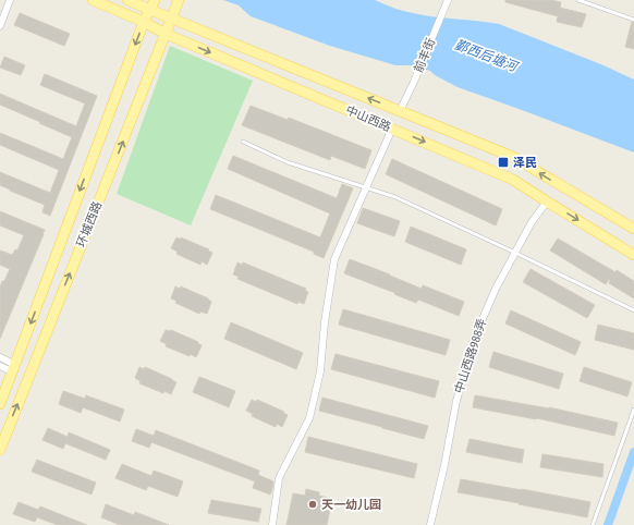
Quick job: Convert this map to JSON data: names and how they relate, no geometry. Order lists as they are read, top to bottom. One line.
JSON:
{"streets":{"main road":["中山西路","环城西路"],"street":["前丰街","中山西路988弄"]},"crossings":[["前丰街","中山西路"],["中山西路","环城西路"],["中山西路","中山西路988弄"]],"water":["鄞西后塘河"],"places":{"transit":["泽民"],"other":["天一幼儿园"]}}
